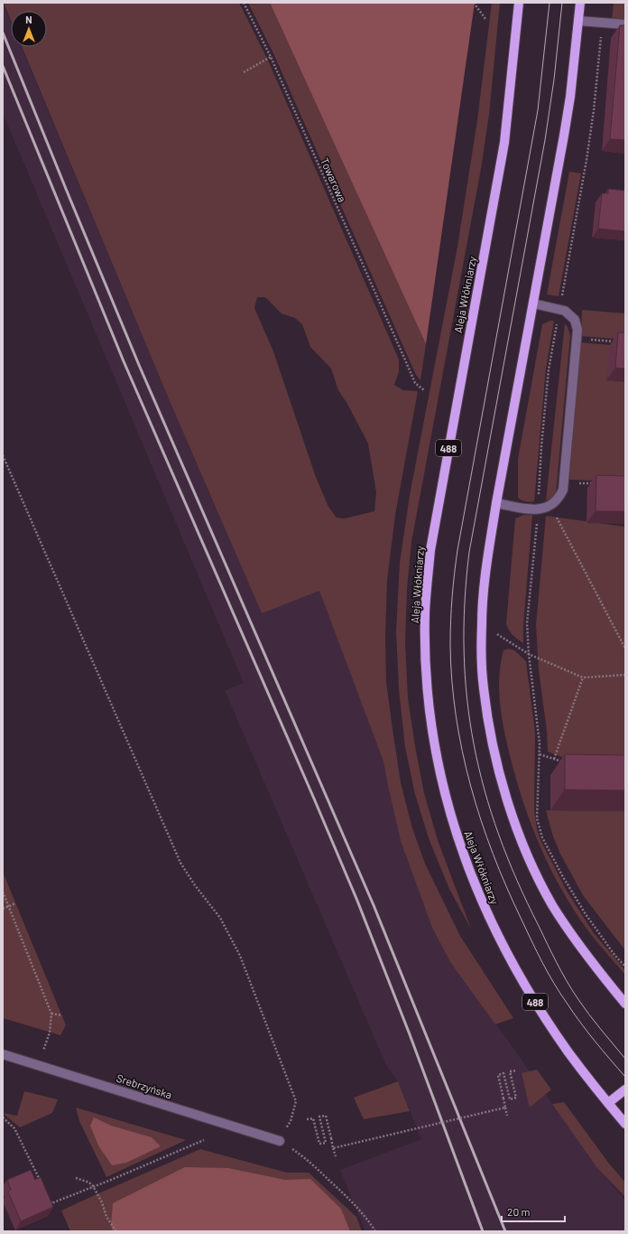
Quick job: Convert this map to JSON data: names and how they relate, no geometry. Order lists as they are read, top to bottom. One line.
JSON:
{"streets":{"main road":["Aleja Włókniarzy","488"],"street":["Srebrzyńska"],"path":["Towarowa"]},"scale_bar":"20 m","north":"top"}
